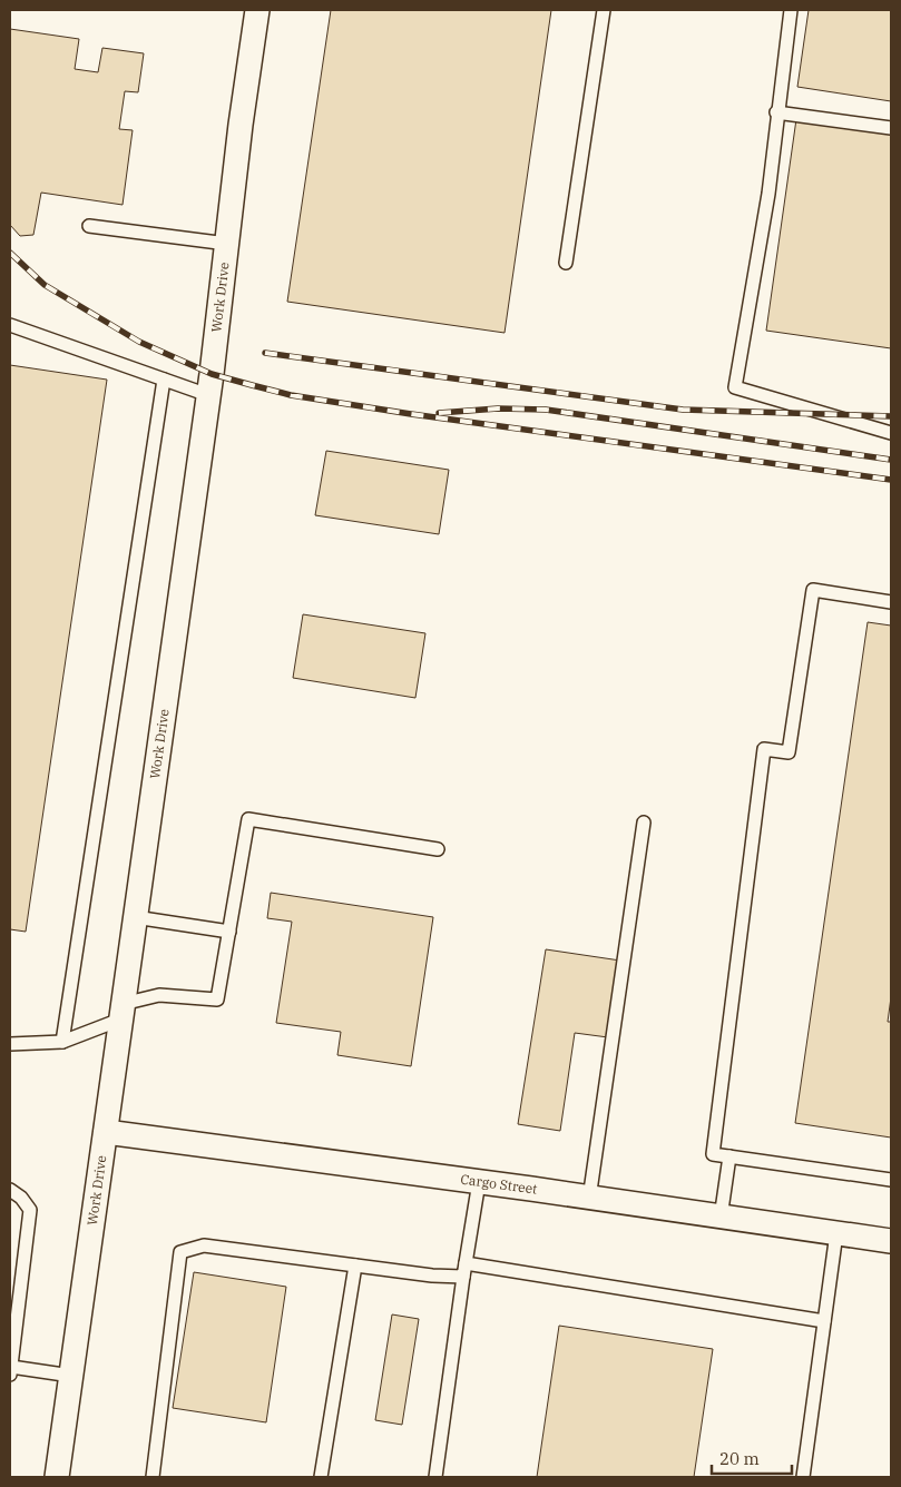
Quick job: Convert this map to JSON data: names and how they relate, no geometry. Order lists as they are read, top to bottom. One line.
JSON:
{"streets":{"street":["Work Drive","Cargo Street"]},"crossings":[["Work Drive","Cargo Street"]],"scale_bar":"20 m"}
